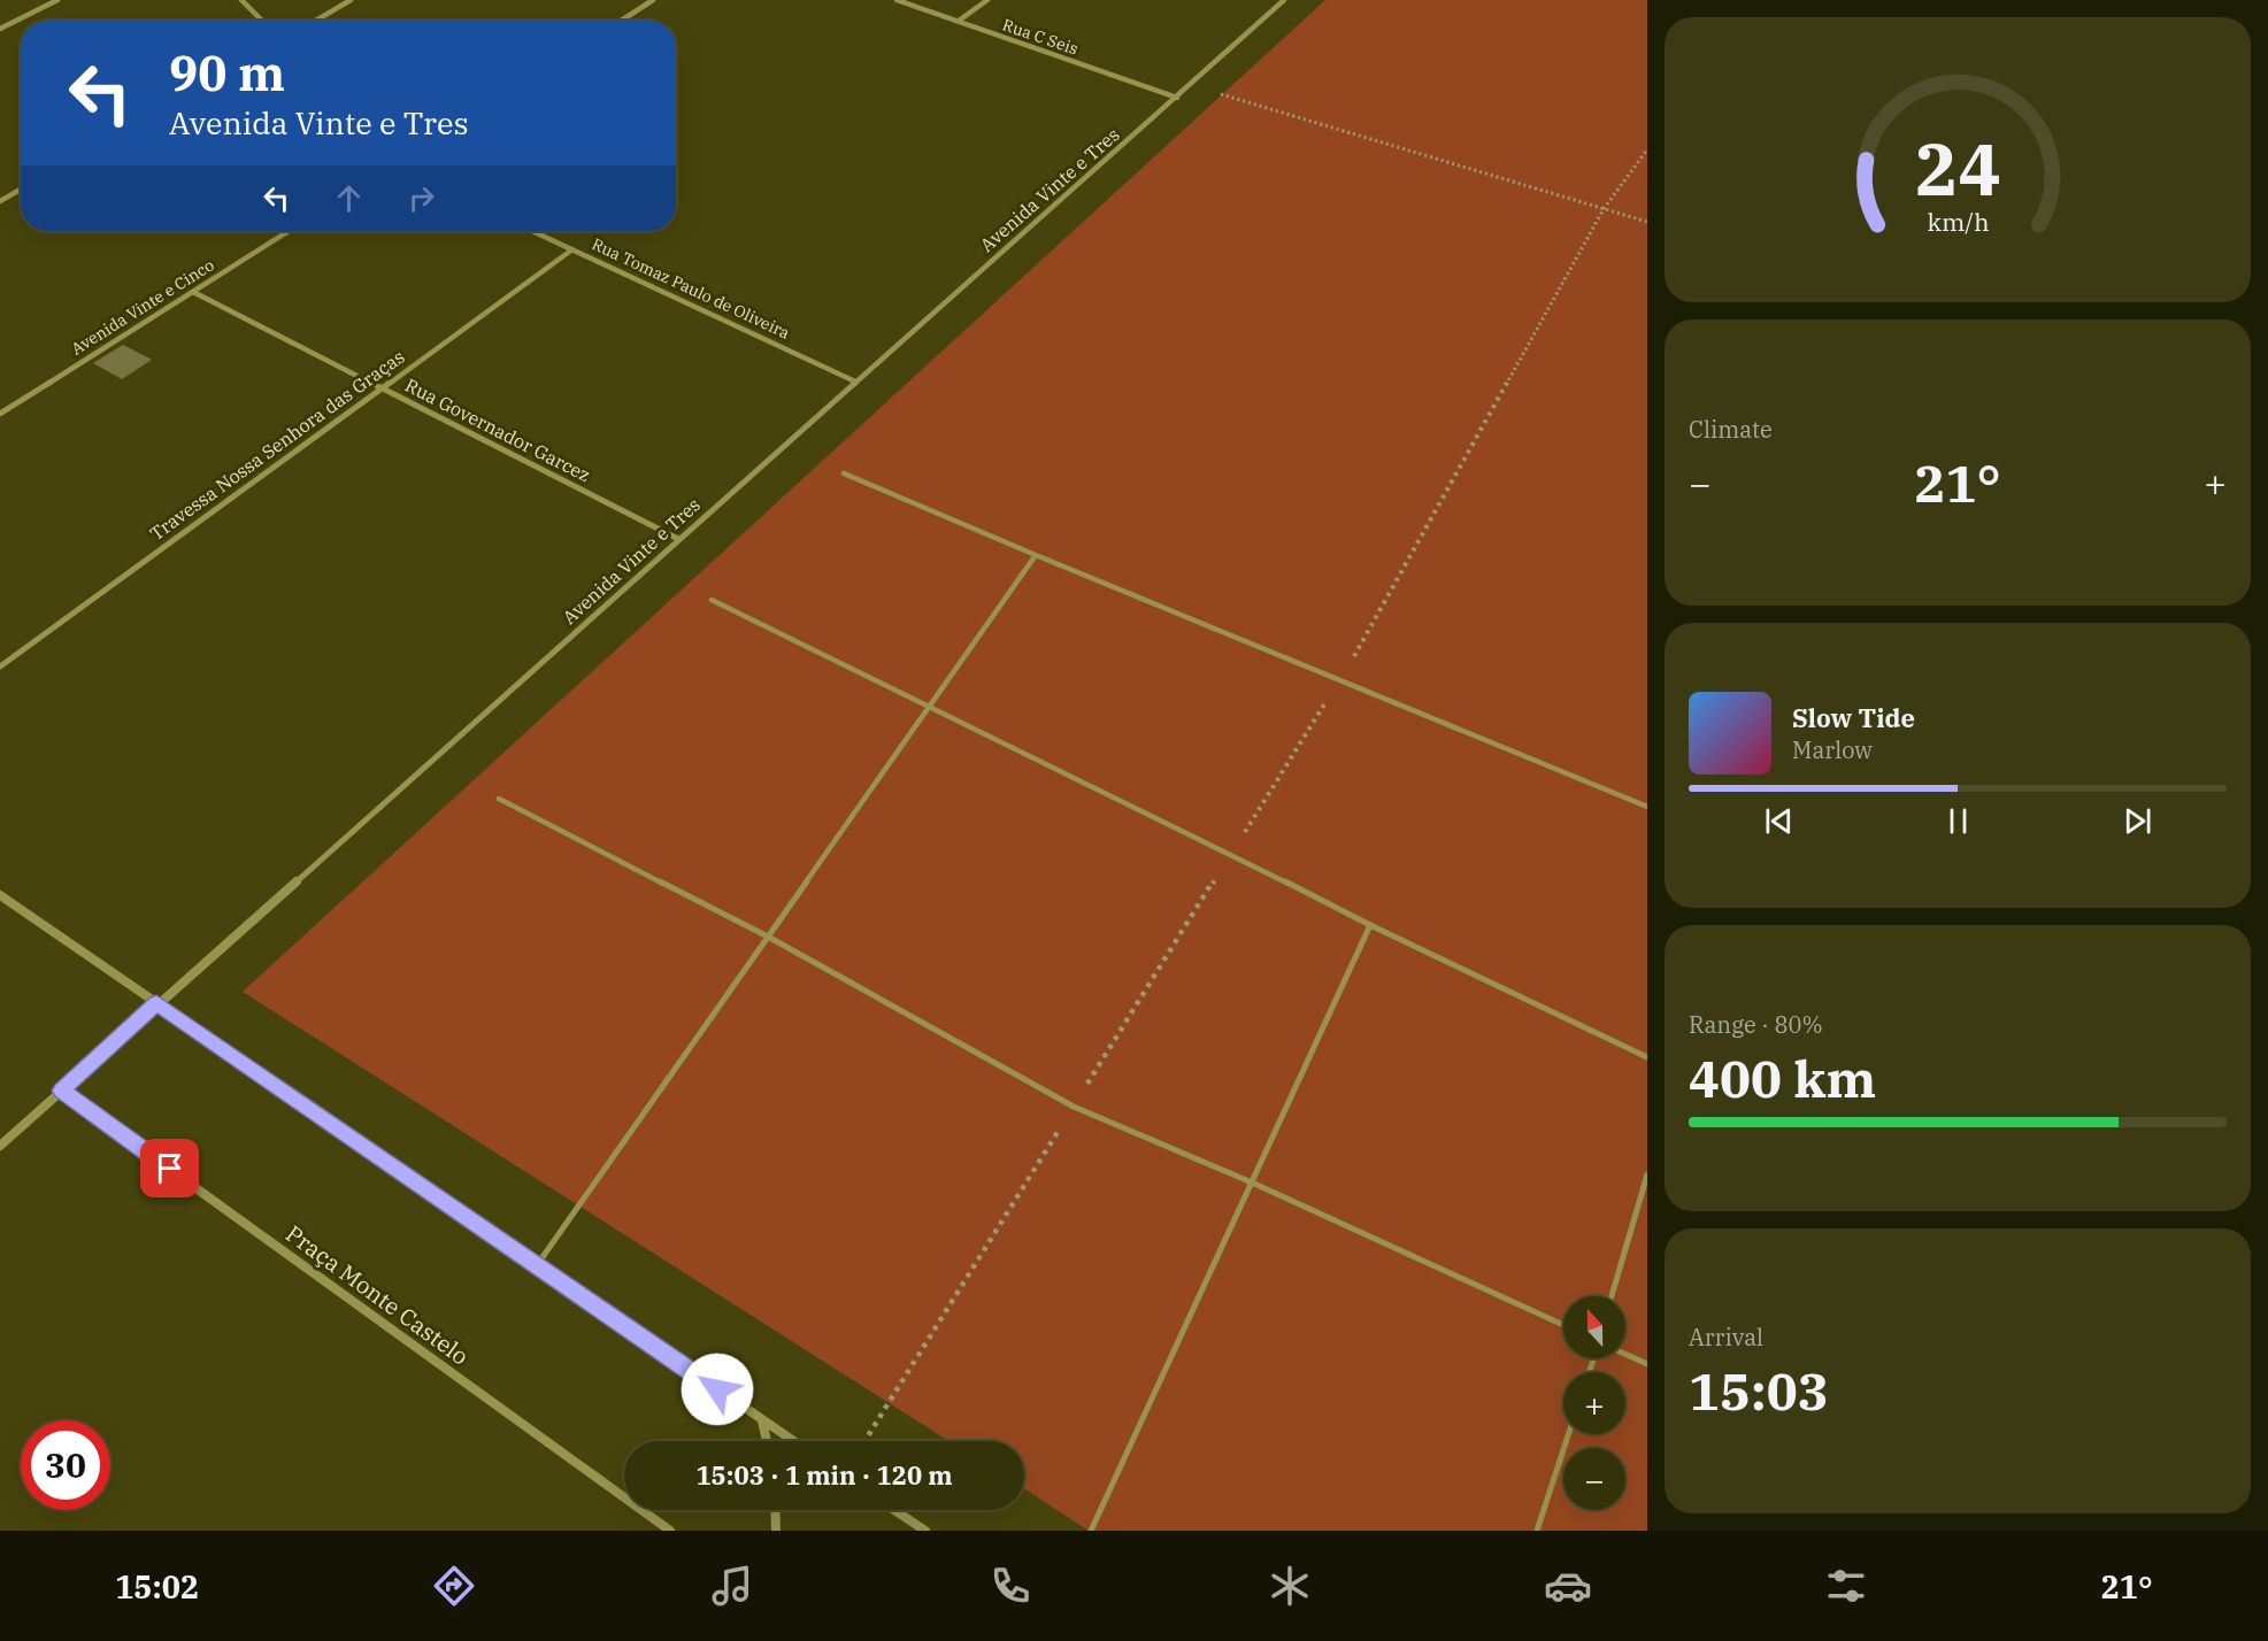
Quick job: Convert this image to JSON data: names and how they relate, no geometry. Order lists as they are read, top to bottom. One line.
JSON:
{"streets":{"street":["Rua C Seis","Avenida Vinte e Tres","Rua Tomaz Paulo de Oliveira","Avenida Vinte e Cinco","Rua Governador Garcez","Travessa Nossa Senhora das Graças","Praça Monte Castelo"]},"crossings":[["Rua C Seis","Avenida Vinte e Tres"],["Avenida Vinte e Tres","Rua Tomaz Paulo de Oliveira"],["Avenida Vinte e Tres","Rua Governador Garcez"],["Avenida Vinte e Tres","Praça Monte Castelo"],["Rua Tomaz Paulo de Oliveira","Travessa Nossa Senhora das Graças"],["Avenida Vinte e Cinco","Rua Governador Garcez"],["Rua Governador Garcez","Travessa Nossa Senhora das Graças"]],"north":"top","page":{"turn":["90 m","Avenida Vinte e Tres"],"tile":["Climate",["Range · 80%","400 km"],["Arrival","15:03"]],"heat":["−","21°","+"],"song":["Slow Tide","Marlow"],"map_buttons":["+","−"],"limit":"30","trip":"15:03 · 1 min · 120 m","tabs":["15:02","21°"],"gauge":["24","km/h"]}}
